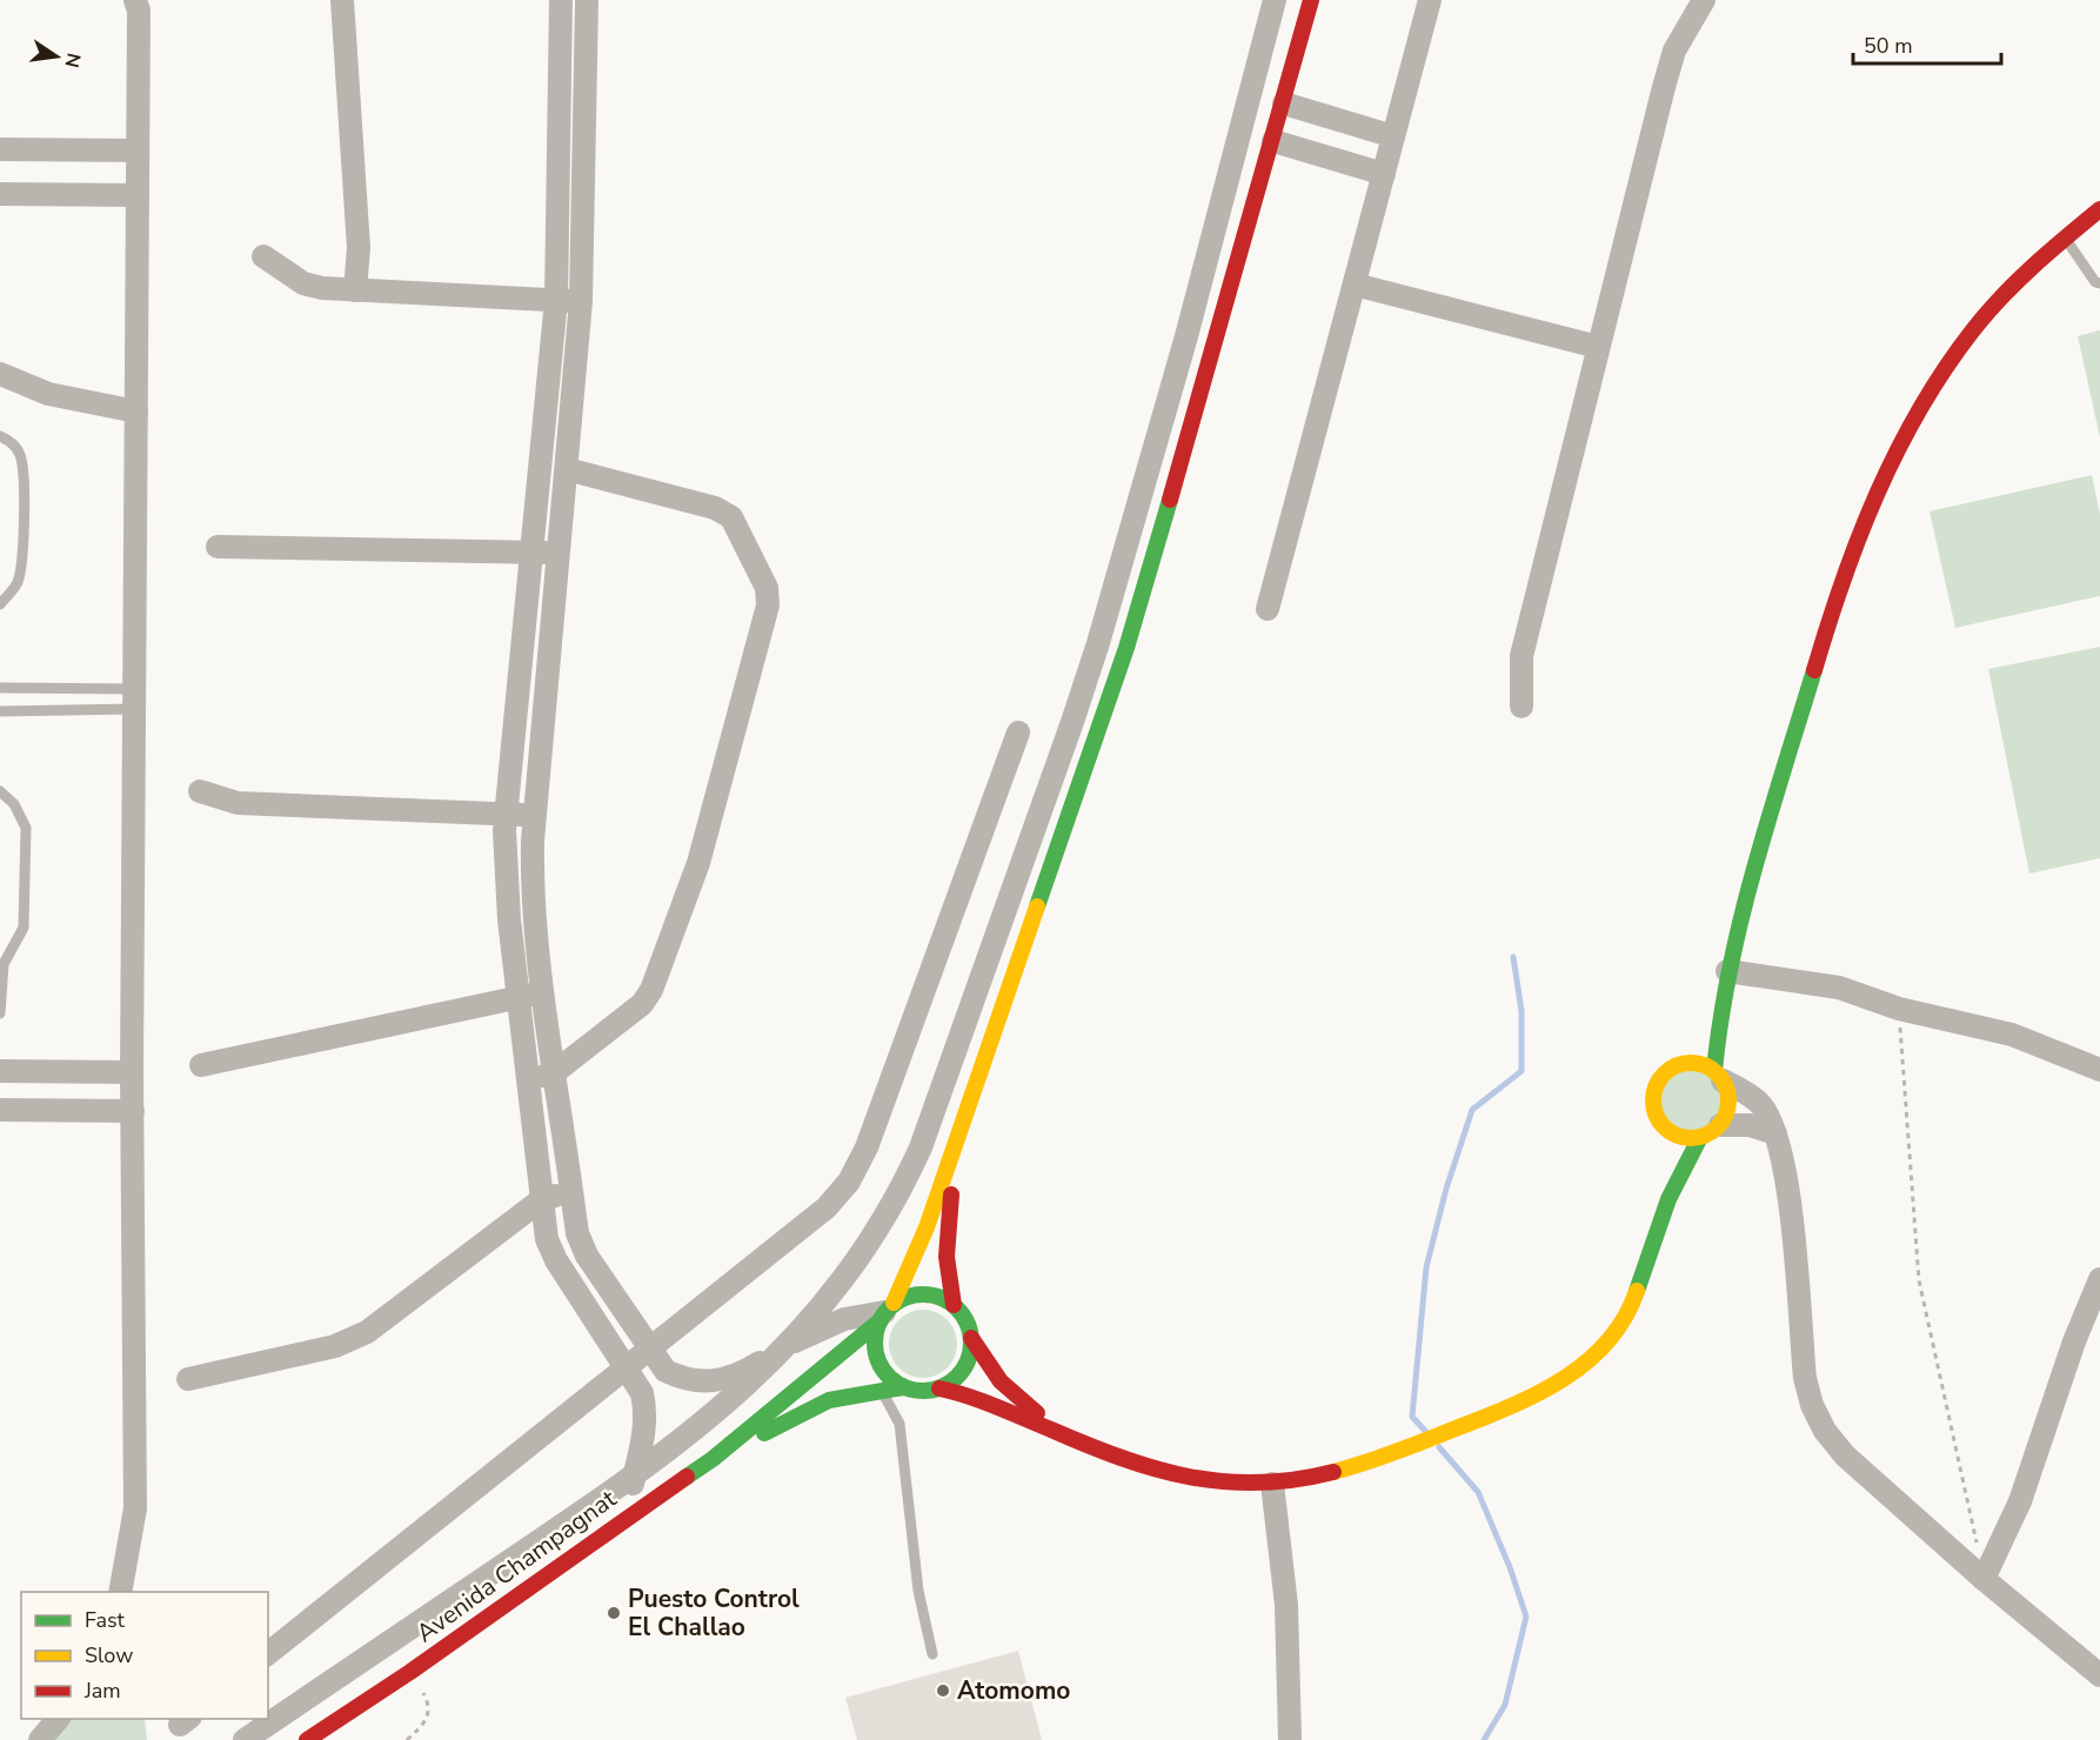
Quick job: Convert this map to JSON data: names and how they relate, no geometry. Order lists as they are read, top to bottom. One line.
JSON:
{"streets":{"main road":["Avenida Champagnat"]},"places":["Puesto Control El Challao","Atomomo"],"legend":["Fast","Slow","Jam"],"scale_bar":"50 m","north":"right"}
